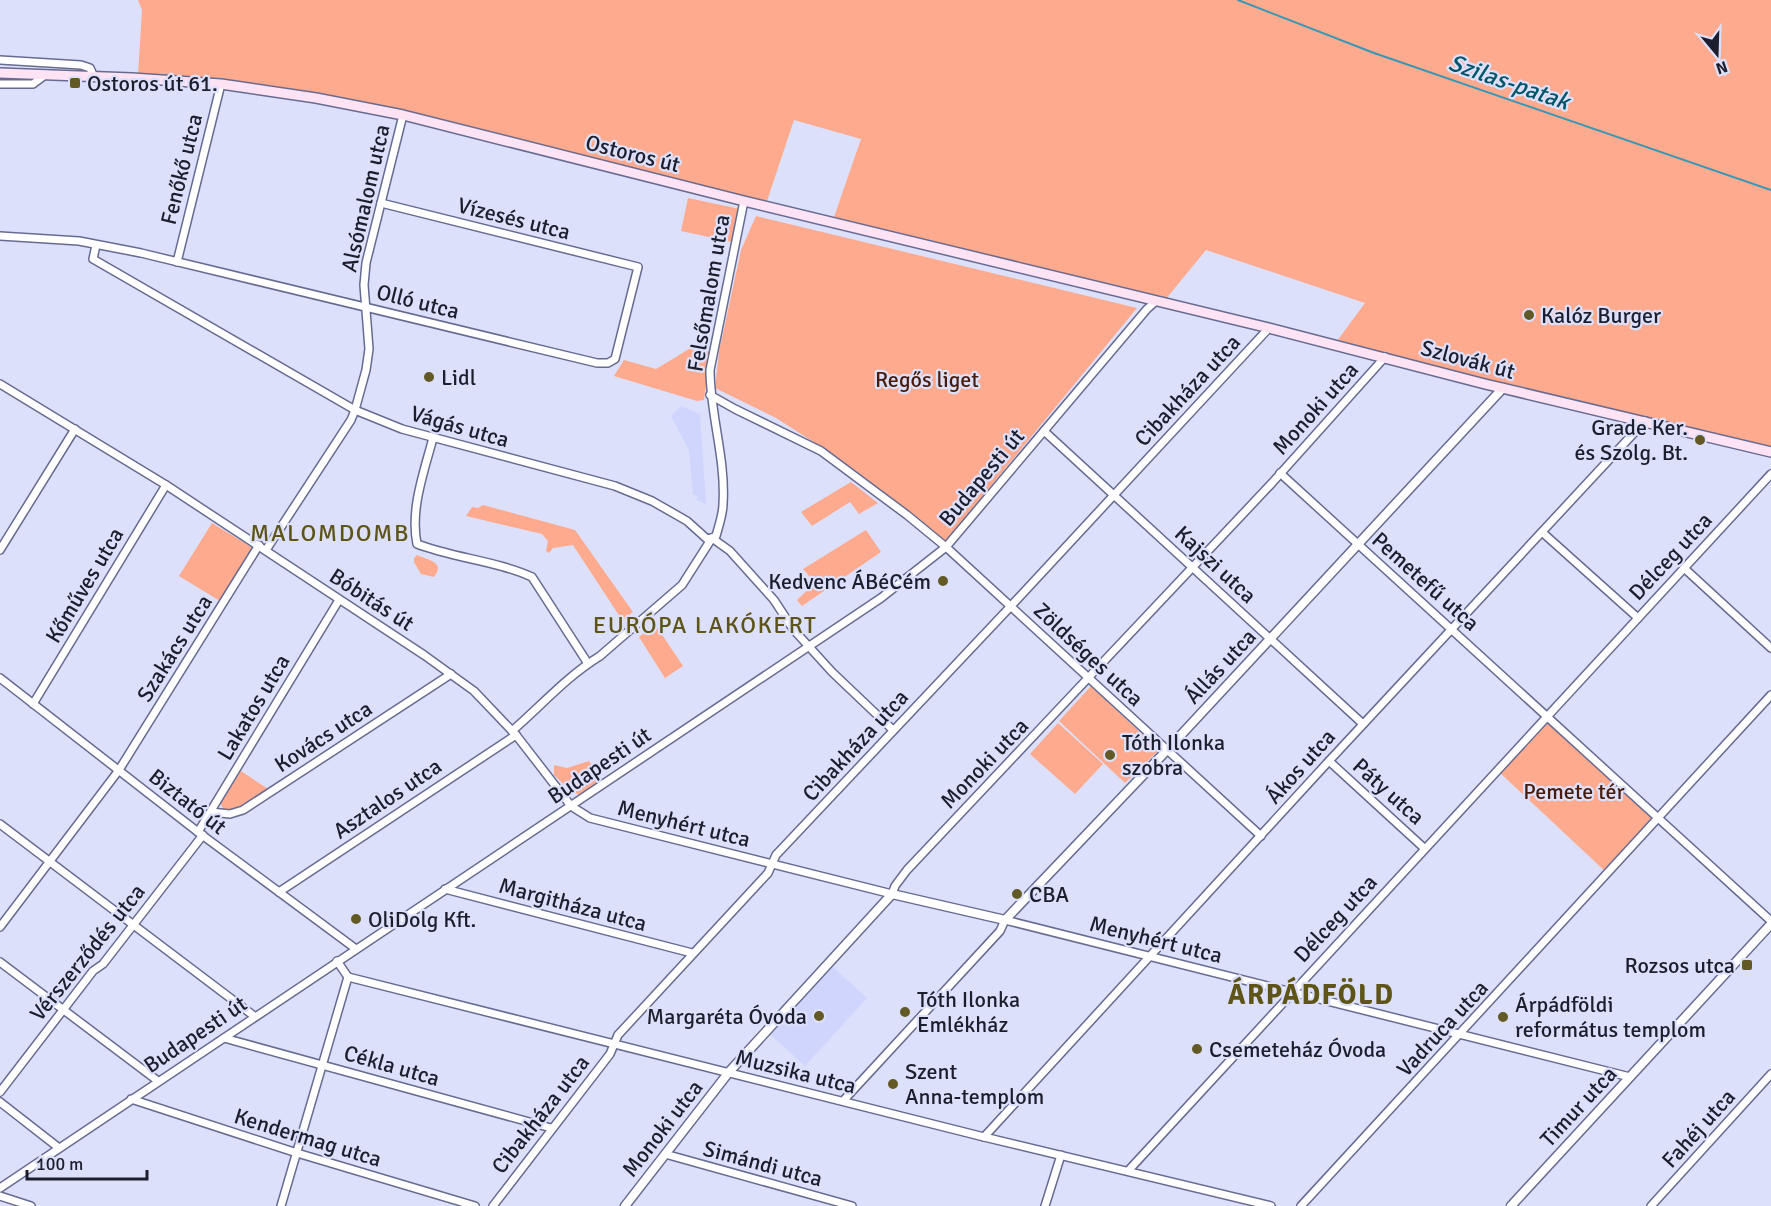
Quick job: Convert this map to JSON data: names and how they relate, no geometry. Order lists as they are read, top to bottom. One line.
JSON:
{"streets":{"main road":["Ostoros út","Szlovák út"],"street":["Fenőkő utca","Alsómalom utca","Vízesés utca","Felsőmalom utca","Olló utca","Cibakháza utca","Monoki utca","Vágás utca","Budapesti út","Délceg utca","Kajszi utca","Pemetefű utca","Kőműves utca","Bóbitás út","Szakács utca","Zöldséges utca","Állás utca","Lakatos utca","Kovács utca","Ákos utca","Páty utca","Asztalos utca","Biztató út","Menyhért utca","Margitháza utca","Vérszerződés utca","Vadruca utca","Cékla utca","Muzsika utca","Timur utca","Fahéj utca","Kendermag utca","Simándi utca"]},"crossings":[["Ostoros út","Fenőkő utca"],["Ostoros út","Alsómalom utca"],["Ostoros út","Felsőmalom utca"],["Ostoros út","Szlovák út"],["Ostoros út","Budapesti út"],["Fenőkő utca","Olló utca"],["Alsómalom utca","Vízesés utca"],["Alsómalom utca","Olló utca"],["Alsómalom utca","Vágás utca"],["Alsómalom utca","Bóbitás út"],["Alsómalom utca","Szakács utca"],["Vízesés utca","Olló utca"],["Felsőmalom utca","Vágás utca"],["Felsőmalom utca","Bóbitás út"],["Felsőmalom utca","Zöldséges utca"],["Felsőmalom utca","Asztalos utca"],["Szlovák út","Cibakháza utca"],["Szlovák út","Monoki utca"],["Szlovák út","Budapesti út"],["Szlovák út","Állás utca"],["Szlovák út","Ákos utca"],["Cibakháza utca","Vágás utca"],["Cibakháza utca","Kajszi utca"],["Cibakháza utca","Zöldséges utca"],["Cibakháza utca","Menyhért utca"],["Cibakháza utca","Margitháza utca"],["Cibakháza utca","Cékla utca"],["Cibakháza utca","Muzsika utca"],["Monoki utca","Kajszi utca"],["Monoki utca","Pemetefű utca"],["Monoki utca","Zöldséges utca"],["Monoki utca","Menyhért utca"],["Monoki utca","Muzsika utca"],["Monoki utca","Simándi utca"],["Vágás utca","Budapesti út"],["Budapesti út","Kajszi utca"],["Budapesti út","Bóbitás út"],["Budapesti út","Zöldséges utca"],["Budapesti út","Biztató út"],["Budapesti út","Menyhért utca"],["Budapesti út","Margitháza utca"],["Budapesti út","Cékla utca"],["Budapesti út","Kendermag utca"],["Délceg utca","Pemetefű utca"],["Délceg utca","Páty utca"],["Délceg utca","Menyhért utca"],["Délceg utca","Muzsika utca"],["Kajszi utca","Állás utca"],["Kajszi utca","Ákos utca"],["Pemetefű utca","Állás utca"],["Pemetefű utca","Ákos utca"],["Kőműves utca","Bóbitás út"],["Kőműves utca","Biztató út"],["Bóbitás út","Szakács utca"],["Bóbitás út","Lakatos utca"],["Bóbitás út","Kovács utca"],["Bóbitás út","Asztalos utca"],["Bóbitás út","Menyhért utca"],["Szakács utca","Biztató út"],["Zöldséges utca","Állás utca"],["Zöldséges utca","Ákos utca"],["Állás utca","Menyhért utca"],["Állás utca","Muzsika utca"],["Lakatos utca","Kovács utca"],["Lakatos utca","Biztató út"],["Lakatos utca","Vérszerződés utca"],["Ákos utca","Páty utca"],["Ákos utca","Menyhért utca"],["Ákos utca","Muzsika utca"],["Asztalos utca","Biztató út"],["Biztató út","Vérszerződés utca"],["Menyhért utca","Vadruca utca"],["Menyhért utca","Timur utca"]],"districts":["MALOMDOMB","EURÓPA LAKÓKERT","ÁRPÁDFÖLD"],"water":["Szilas-patak"],"parks":["Regős liget","Pemete tér"],"places":{"transit":["Ostoros út 61.","Rozsos utca"],"other":["Kalóz Burger","Lidl","Grade Ker. és Szolg. Bt.","Kedvenc ÁBéCém","Tóth Ilonka szobra","CBA","OliDolg Kft.","Tóth Ilonka Emlékház","Margaréta Óvoda","Árpádföldi református templom","Csemeteház Óvoda","Szent Anna-templom"]},"scale_bar":"100 m","north":"bottom"}
